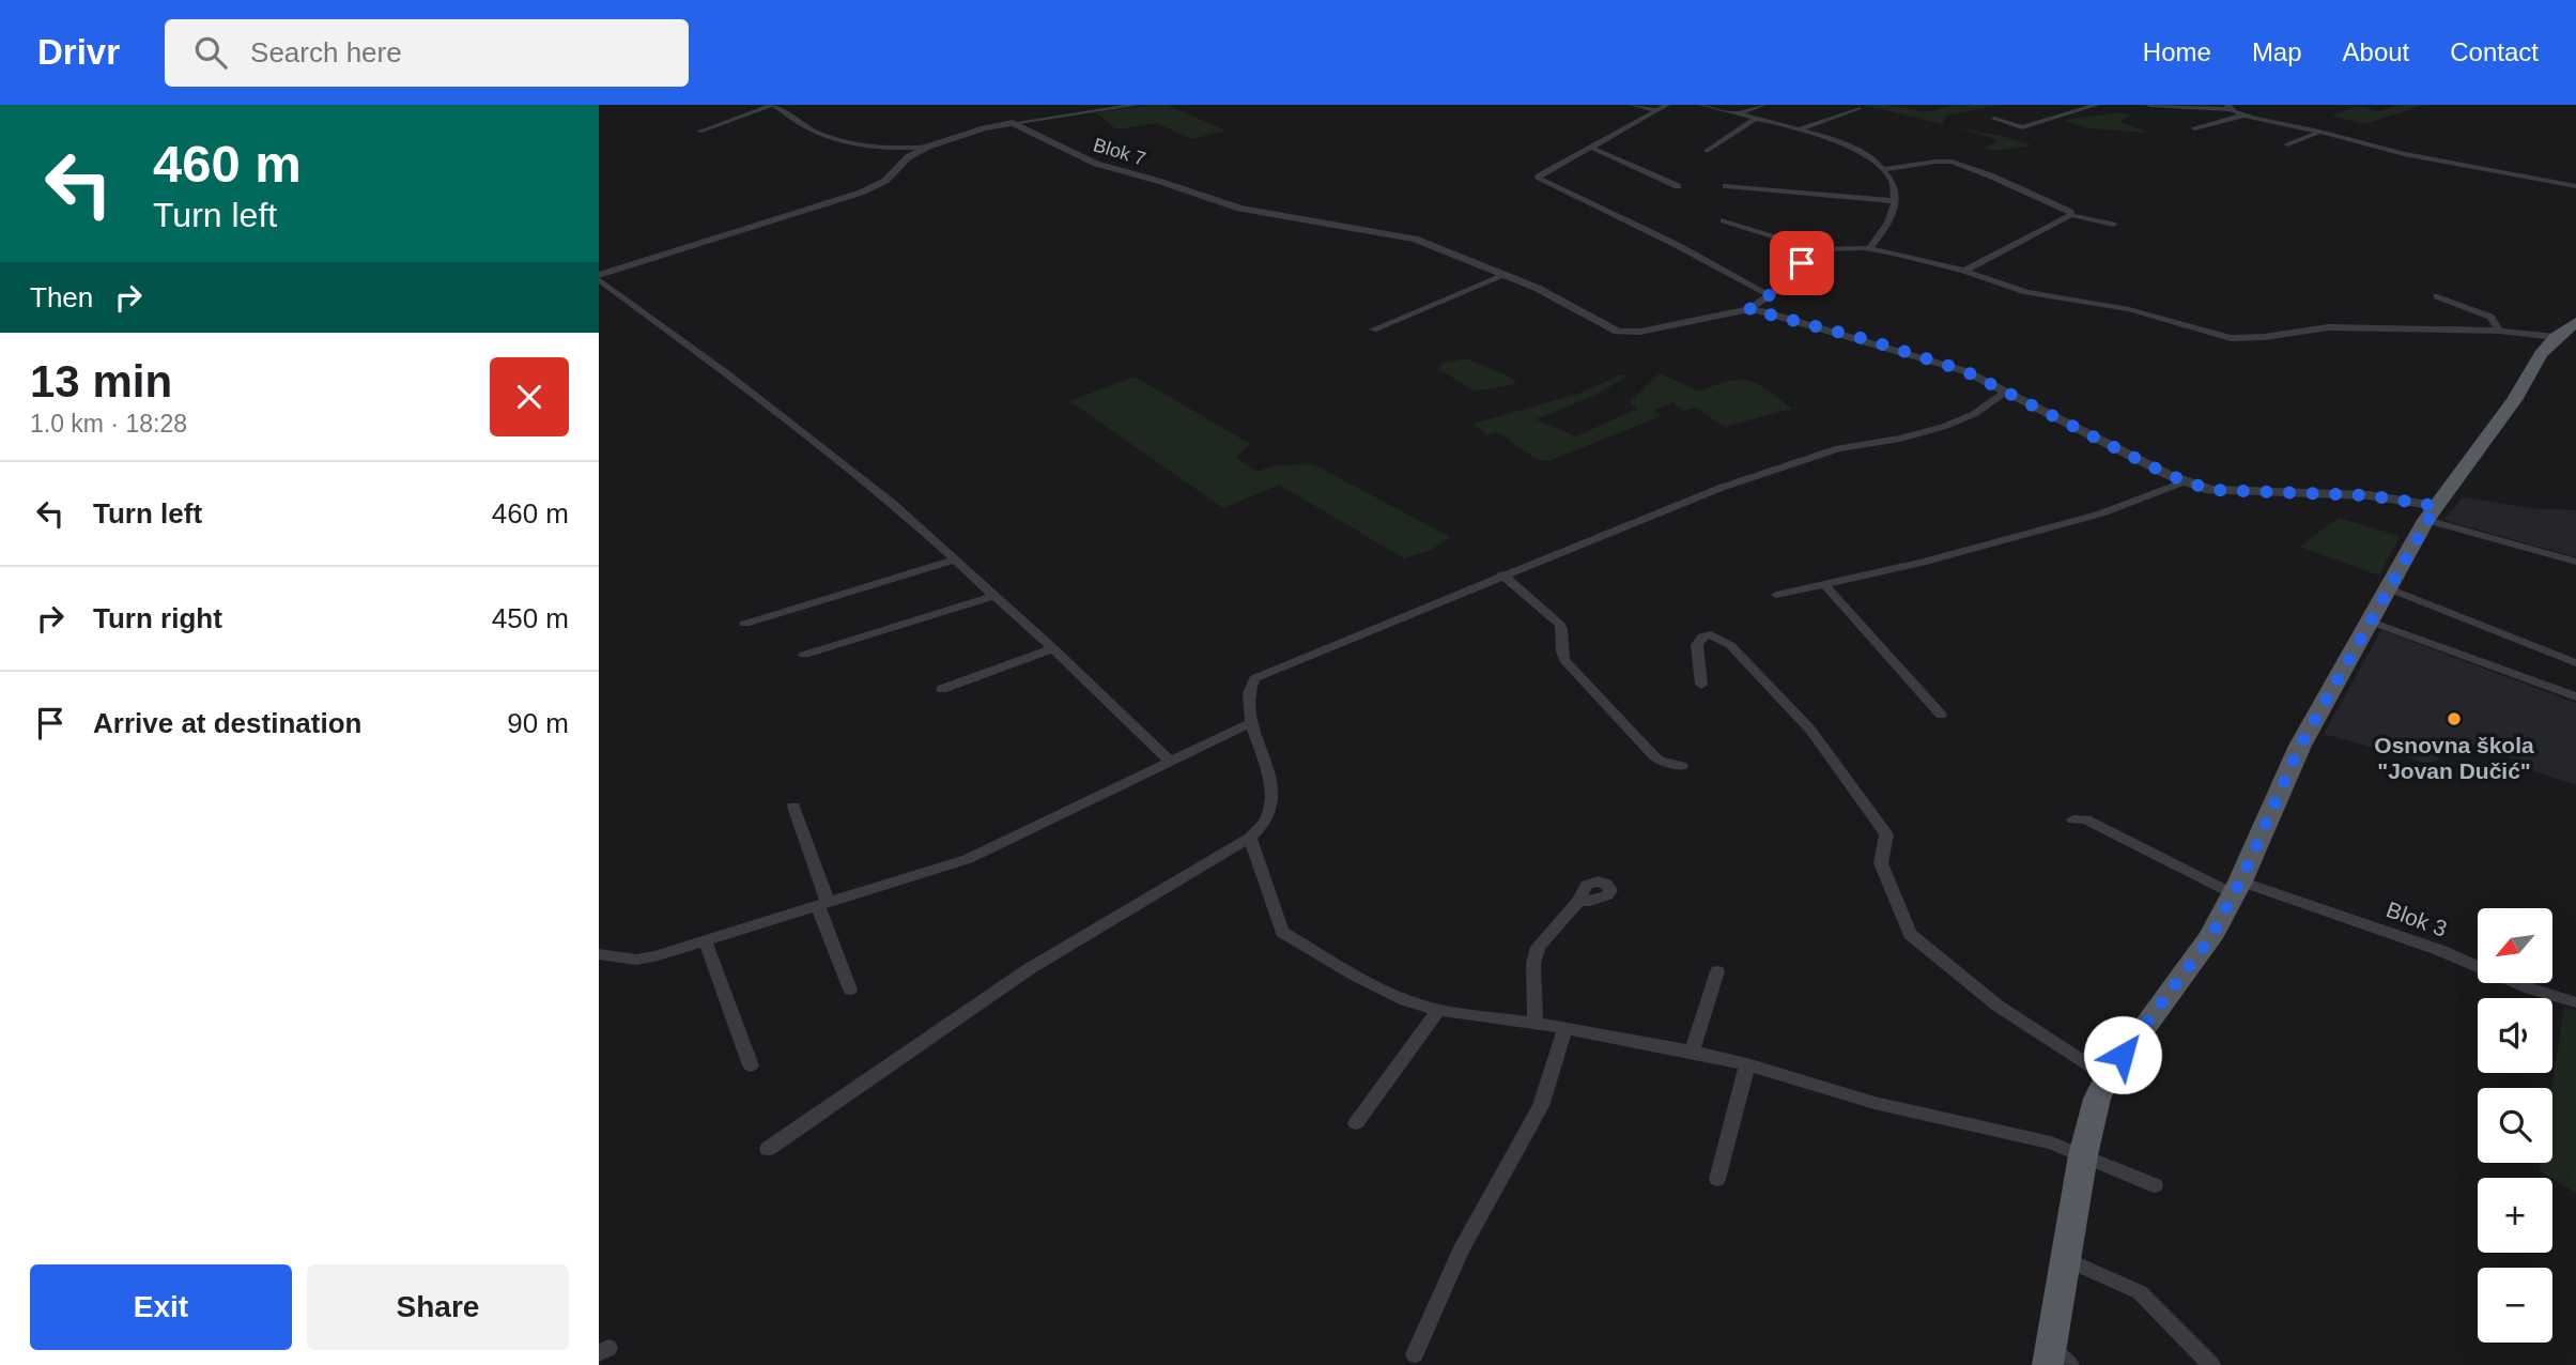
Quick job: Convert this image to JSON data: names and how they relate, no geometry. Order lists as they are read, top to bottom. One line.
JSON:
{"streets":{"street":["Blok 7","Blok 3"]},"places":["Osnovna škola \"Jovan Dučić\""],"north":"bottom left","page":{"header":"Drivr","search":"Search here","nav":["Home","Map","About","Contact"],"turn":["460 m","Turn left"],"then":"Then","heading":["13 min","1.0 km · 18:28"],"list":[{"name":"Turn left","value":"460 m"},{"name":"Turn right","value":"450 m"},{"name":"Arrive at destination","value":"90 m"}],"map_buttons":["+","−"],"buttons":["Exit","Share"]}}
